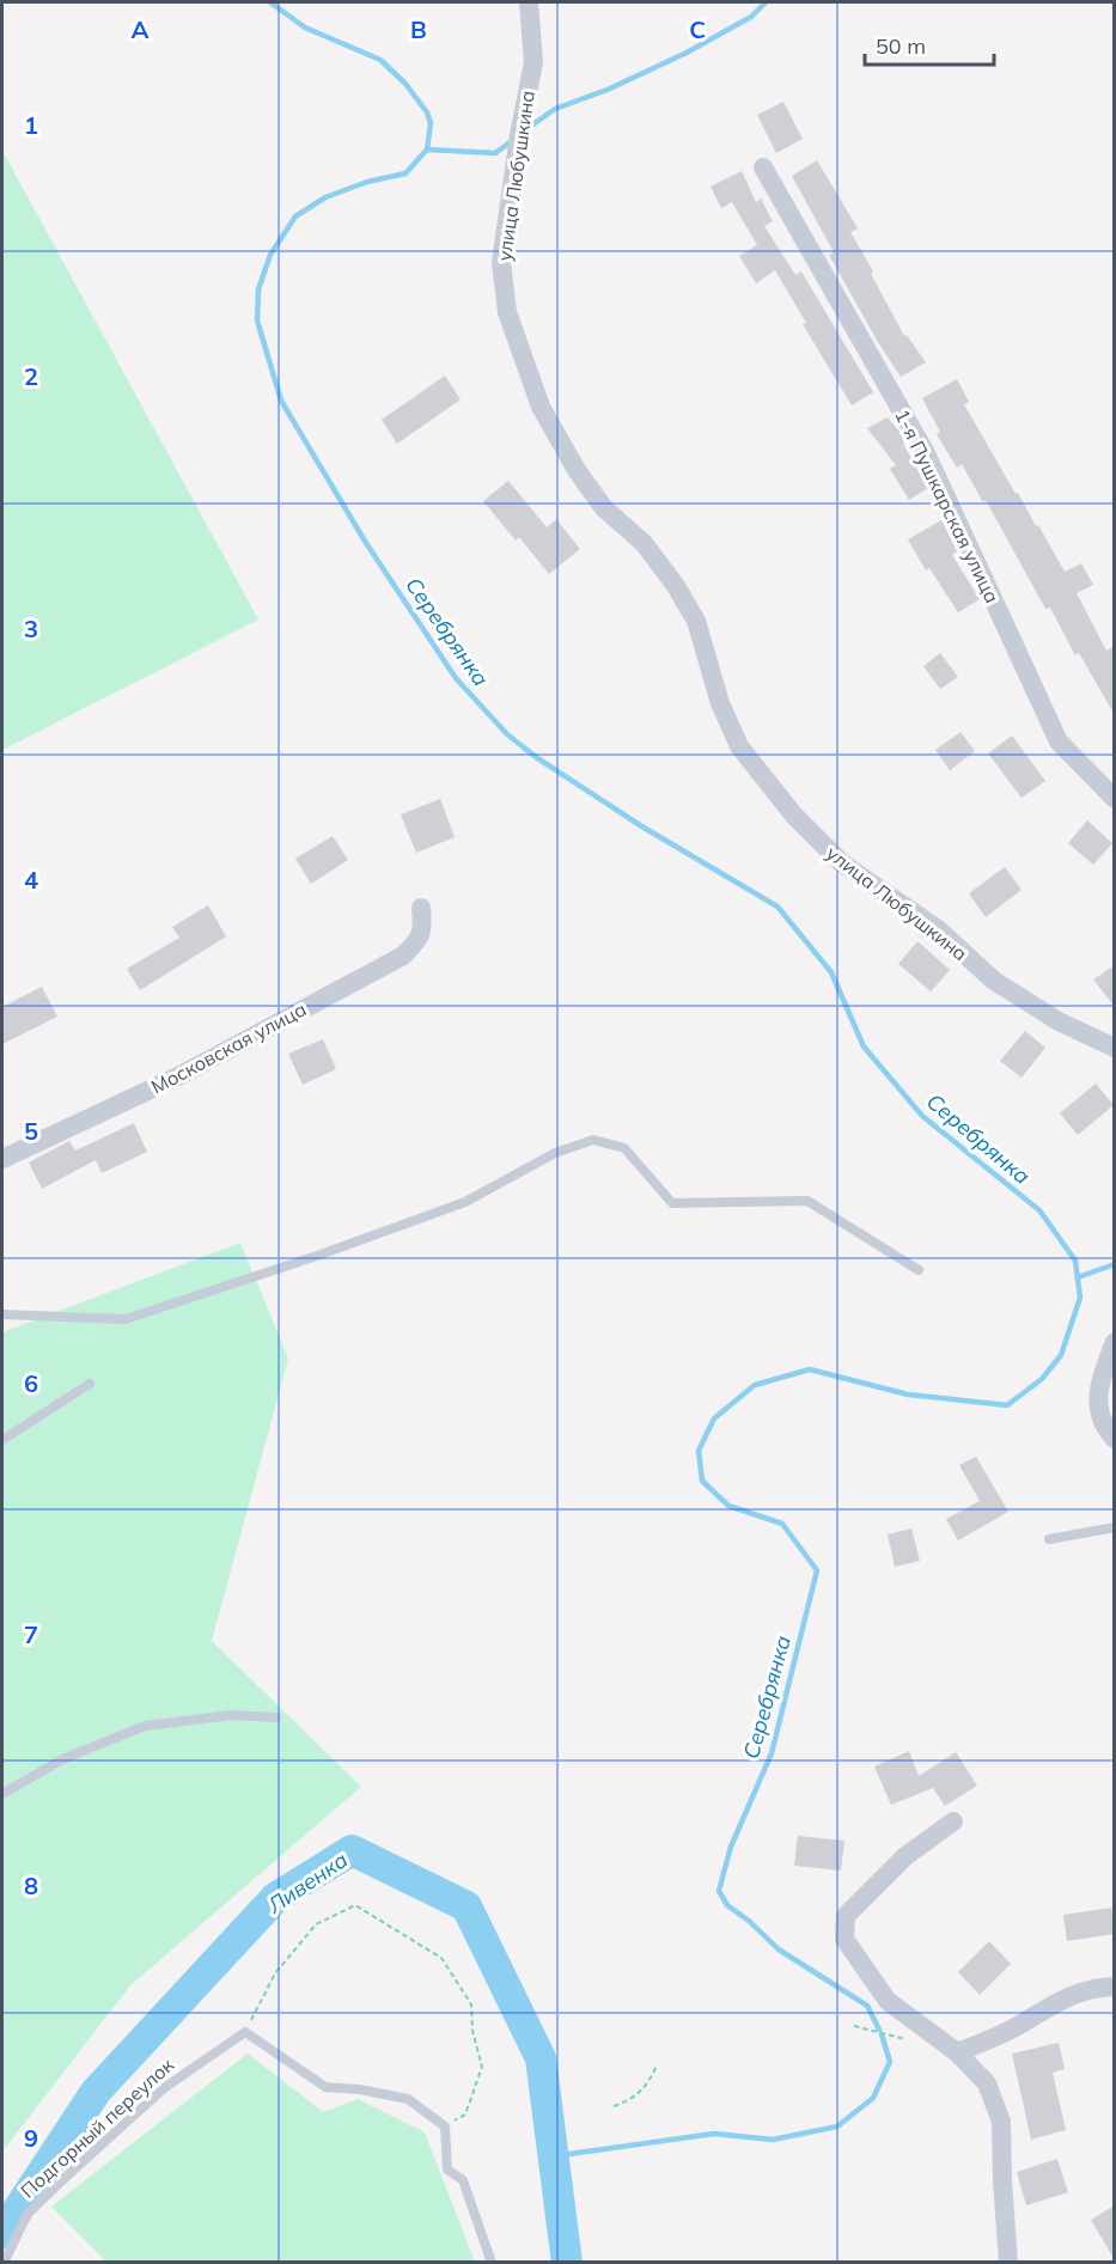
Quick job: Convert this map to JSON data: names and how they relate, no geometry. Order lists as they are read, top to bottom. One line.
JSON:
{"streets":{"street":["улица Любушкина","1-я Пушкарская улица","Московская улица"],"lane":["Подгорный переулок"]},"water":["Серебрянка","Ливенка"],"scale_bar":"50 m","grid":{"columns":["A","B","C"],"rows":["1","2","3","4","5","6","7","8","9"]}}
